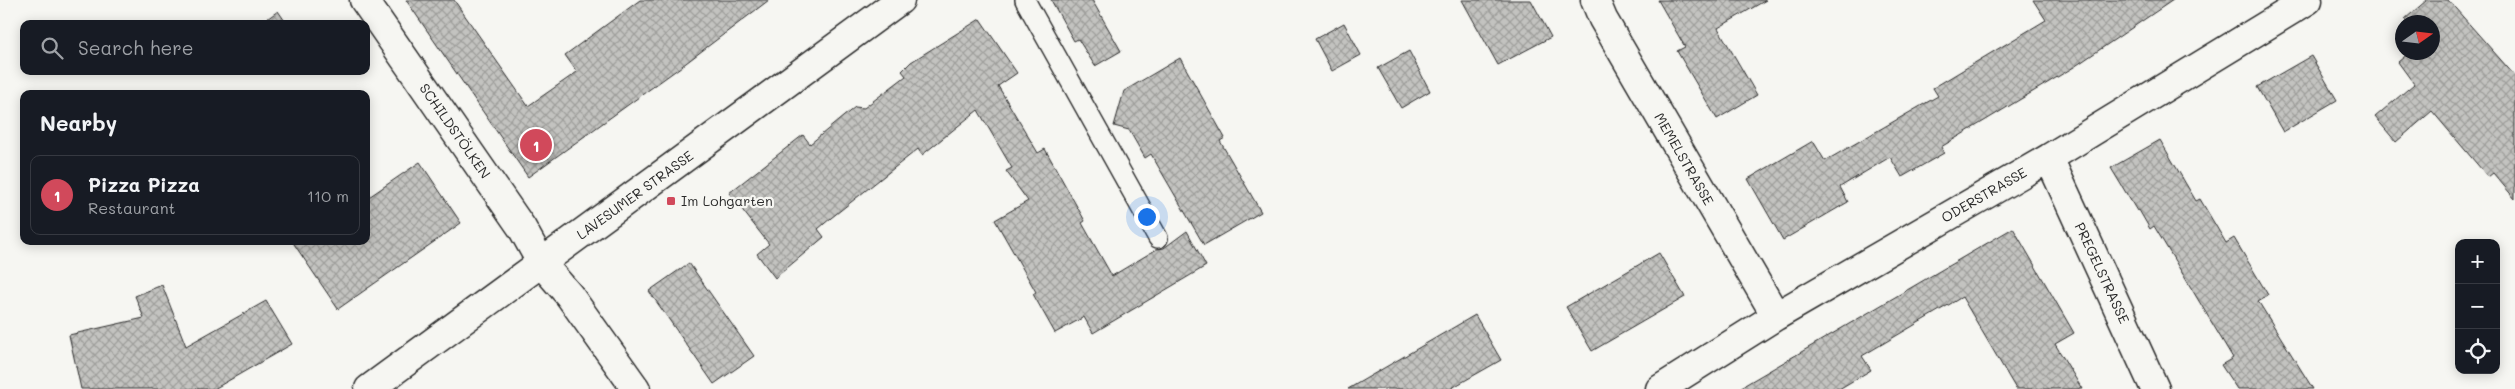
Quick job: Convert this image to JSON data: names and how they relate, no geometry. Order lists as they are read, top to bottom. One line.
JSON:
{"streets":{"street":["SCHILDSTÖLKEN","MEMELSTRASSE","LAVESUMER STRASSE","ODERSTRASSE","PREGELSTRASSE"]},"crossings":[["SCHILDSTÖLKEN","LAVESUMER STRASSE"],["MEMELSTRASSE","ODERSTRASSE"],["ODERSTRASSE","PREGELSTRASSE"]],"places":{"transit":["Im Lohgarten"]},"north":"right","page":{"search":"Search here","heading":"Nearby","pins":"1","list":[{"mark":"1","name":"Pizza Pizza","note":"Restaurant","value":"110 m"}],"map_buttons":["+","−"]}}
